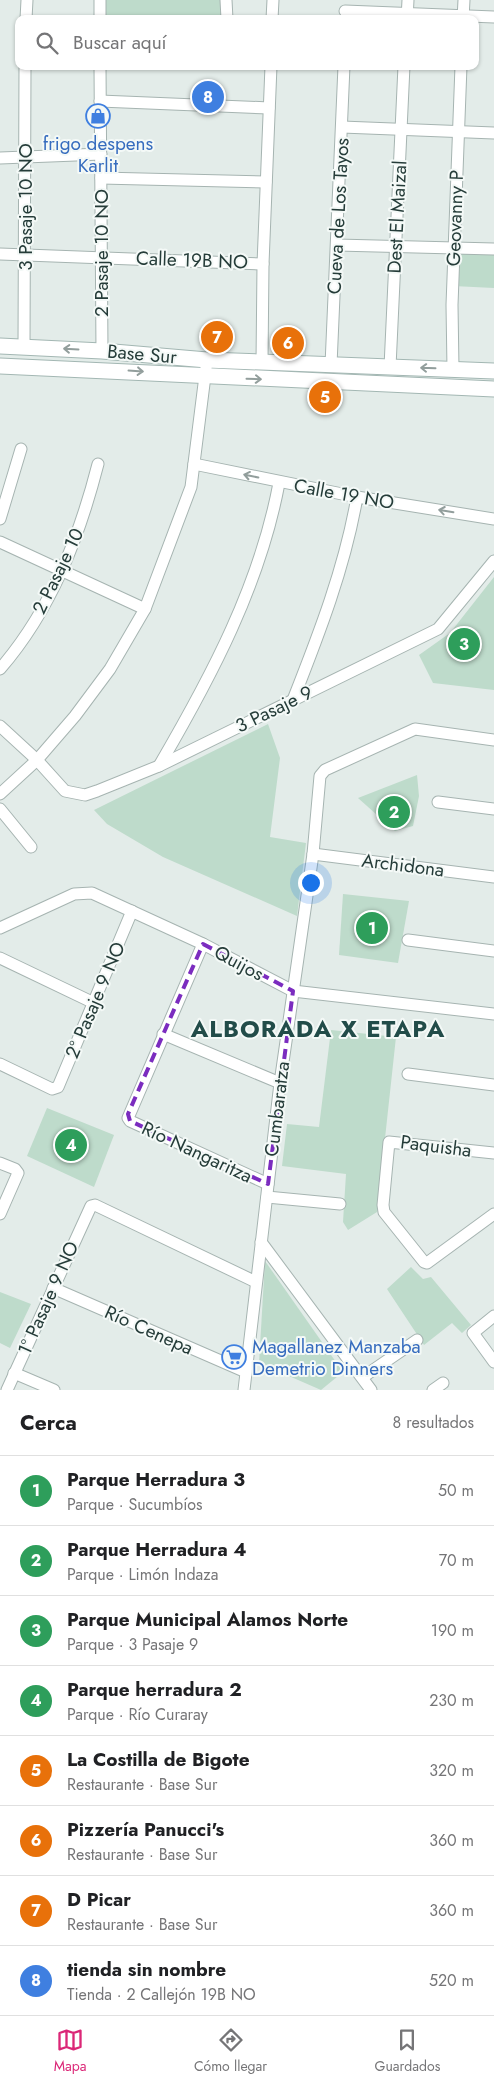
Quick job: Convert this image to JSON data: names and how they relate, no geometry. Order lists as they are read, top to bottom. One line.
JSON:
{"streets":{"street":["3 Pasaje 10 NO","Cueva de Los Tayos","Dest El Maizal","Geovanny P","2 Pasaje 10 NO","Calle 19B NO","Base Sur","Calle 19 NO","2 Pasaje 10","3 Pasaje 9","Archidona","Quijos","2º Pasaje 9 NO","Cumbaratza","Paquisha","Río Nangaritza","1º Pasaje 9 NO","Río Cenepa"]},"crossings":[["3 Pasaje 10 NO","Calle 19B NO"],["3 Pasaje 10 NO","Base Sur"],["Cueva de Los Tayos","Base Sur"],["Dest El Maizal","Base Sur"],["Geovanny P","Base Sur"],["2 Pasaje 10 NO","Calle 19B NO"],["2 Pasaje 10 NO","Base Sur"],["Archidona","Cumbaratza"],["Quijos","2º Pasaje 9 NO"],["Quijos","Cumbaratza"],["Cumbaratza","Río Nangaritza"],["Cumbaratza","1º Pasaje 9 NO"],["Cumbaratza","Río Cenepa"],["1º Pasaje 9 NO","Río Cenepa"]],"one_way":["Calle 19 NO"],"districts":["ALBORADA X ETAPA"],"places":{"shop":["frigo despens Karlit"],"supermarket":["Magallanez Manzaba Demetrio Dinners"]},"page":{"search":"Buscar aquí","pins":["8","7","6","5","3","2","1","4"],"heading":["Cerca","8 resultados"],"list":[{"mark":"1","name":"Parque Herradura 3","note":"Parque · Sucumbíos","value":"50 m"},{"mark":"2","name":"Parque Herradura 4","note":"Parque · Limón Indaza","value":"70 m"},{"mark":"3","name":"Parque Municipal Alamos Norte","note":"Parque · 3 Pasaje 9","value":"190 m"},{"mark":"4","name":"Parque herradura 2","note":"Parque · Río Curaray","value":"230 m"},{"mark":"5","name":"La Costilla de Bigote","note":"Restaurante · Base Sur","value":"320 m"},{"mark":"6","name":"Pizzería Panucci's","note":"Restaurante · Base Sur","value":"360 m"},{"mark":"7","name":"D Picar","note":"Restaurante · Base Sur","value":"360 m"},{"mark":"8","name":"tienda sin nombre","note":"Tienda · 2 Callejón 19B NO","value":"520 m"}],"nav":["Mapa","Cómo llegar","Guardados"]}}
